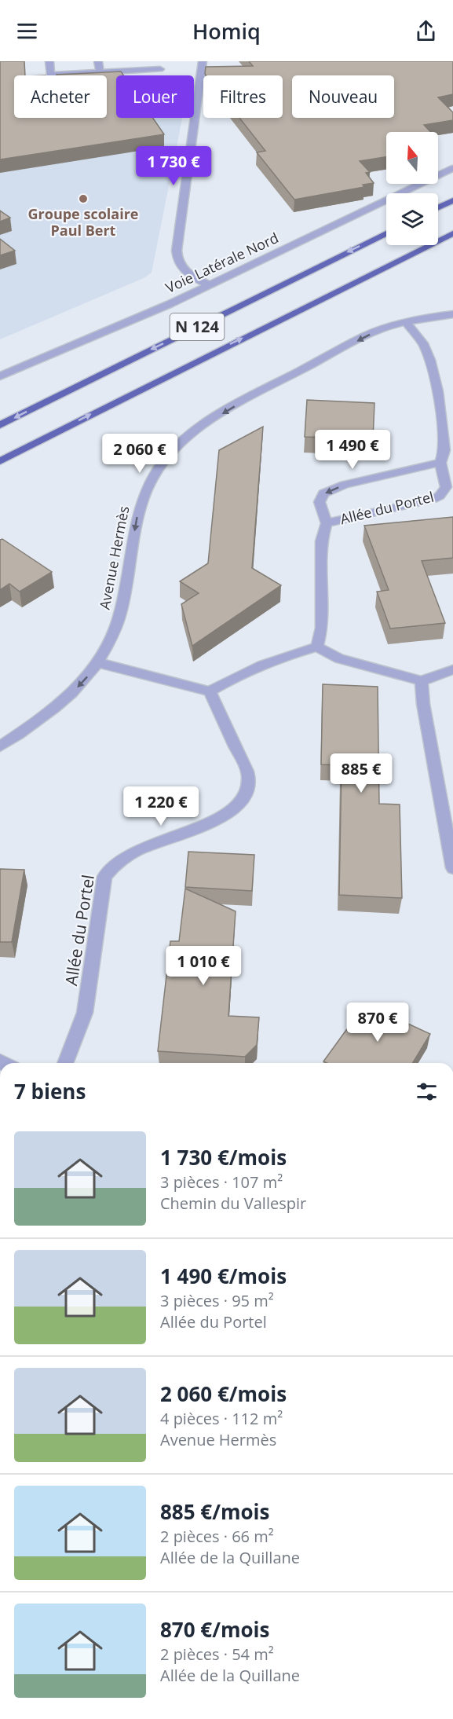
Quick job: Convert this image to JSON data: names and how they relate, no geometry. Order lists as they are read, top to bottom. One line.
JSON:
{"streets":{"highway":["N 124"],"street":["Voie Latérale Nord","Allée du Portel","Avenue Hermès"]},"crossings":[["Allée du Portel","Avenue Hermès"]],"one_way":["Avenue Hermès"],"places":["Groupe scolaire Paul Bert"],"north":"top","page":{"header":"Homiq","chip":["Acheter","Louer","Filtres","Nouveau"],"price":["1 730 €","1 490 €","2 060 €","885 €","1 220 €","1 010 €","870 €"],"heading":"7 biens","list":[{"name":"1 730 €/mois","note":"3 pièces · 107 m² · Chemin du Vallespir"},{"name":"1 490 €/mois","note":"3 pièces · 95 m² · Allée du Portel"},{"name":"2 060 €/mois","note":"4 pièces · 112 m² · Avenue Hermès"},{"name":"885 €/mois","note":"2 pièces · 66 m² · Allée de la Quillane"},{"name":"870 €/mois","note":"2 pièces · 54 m² · Allée de la Quillane"}]}}
